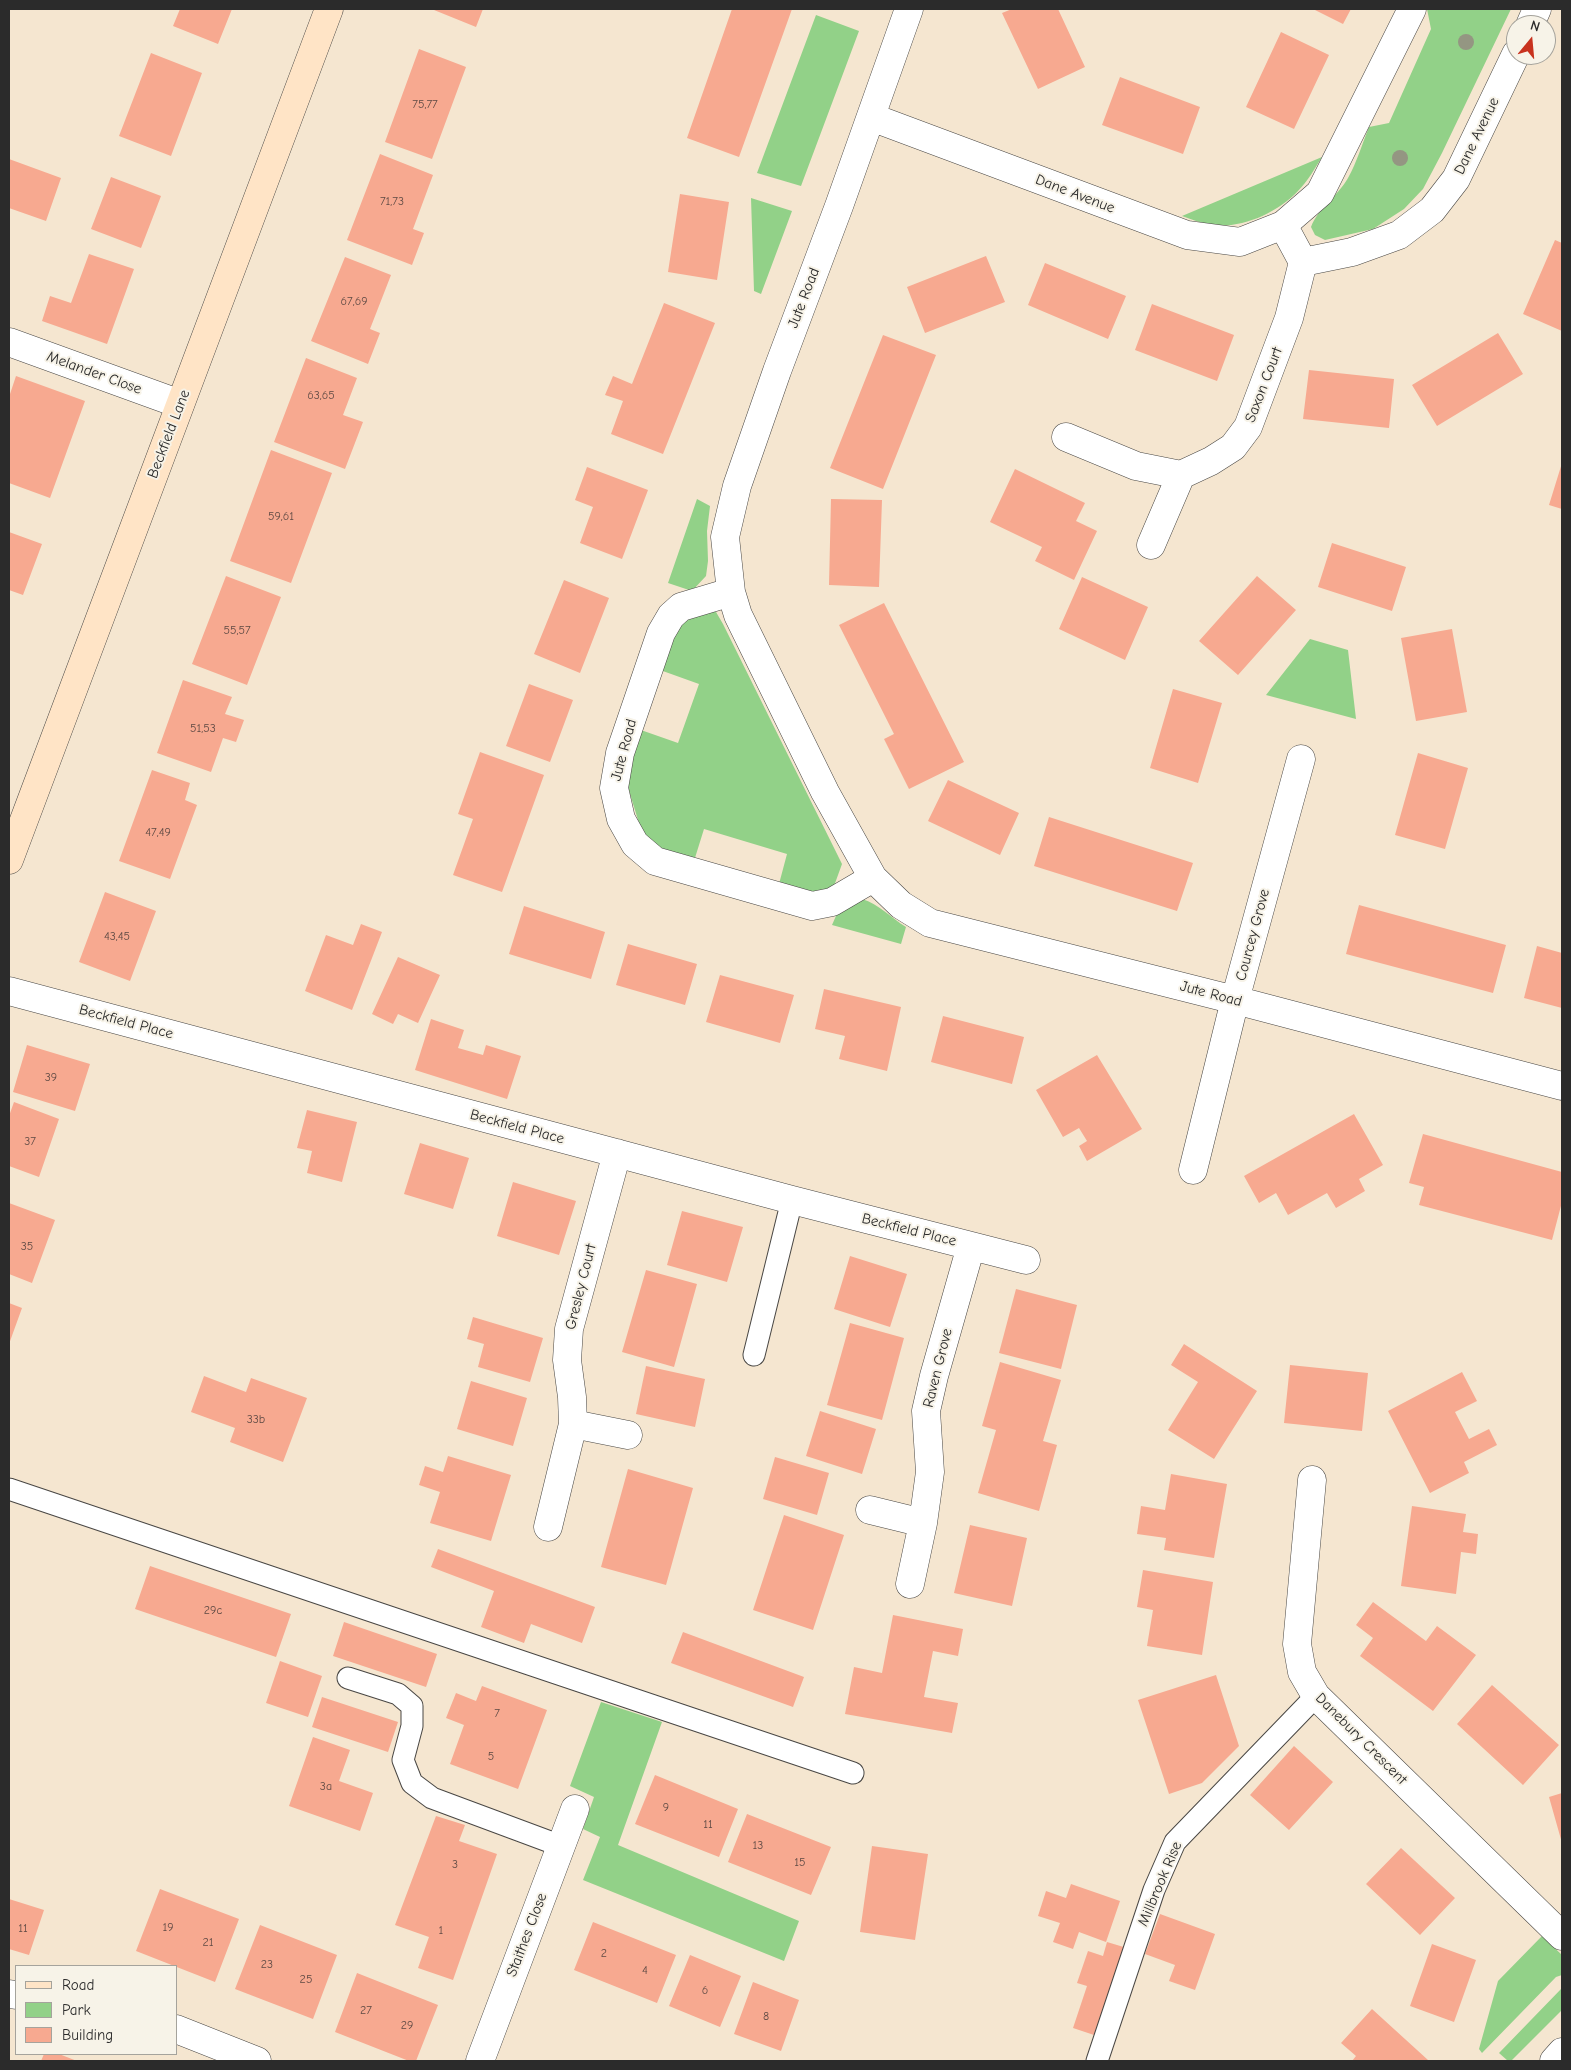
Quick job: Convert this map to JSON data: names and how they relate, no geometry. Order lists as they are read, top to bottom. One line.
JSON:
{"streets":{"street":["Dane Avenue","Jute Road","Melander Close","Saxon Court","Beckfield Lane","Courcey Grove","Beckfield Place","Gresley Court","Raven Grove","Danebury Crescent","Staithes Close"],"lane":["Millbrook Rise"]},"crossings":[["Dane Avenue","Jute Road"],["Dane Avenue","Saxon Court"],["Jute Road","Courcey Grove"],["Melander Close","Beckfield Lane"],["Beckfield Place","Gresley Court"],["Beckfield Place","Raven Grove"],["Danebury Crescent","Millbrook Rise"]],"house_numbers":["75,77","71,73","67,69","63,65","59,61","55,57","51,53","47,49","43,45","39","37","35","33b","29c","7","5","3a","9","11","13","15","3","19","11","1","21","2","23","4","25","6","27","8","29"],"legend":["Road","Park","Building"],"north":"top"}
